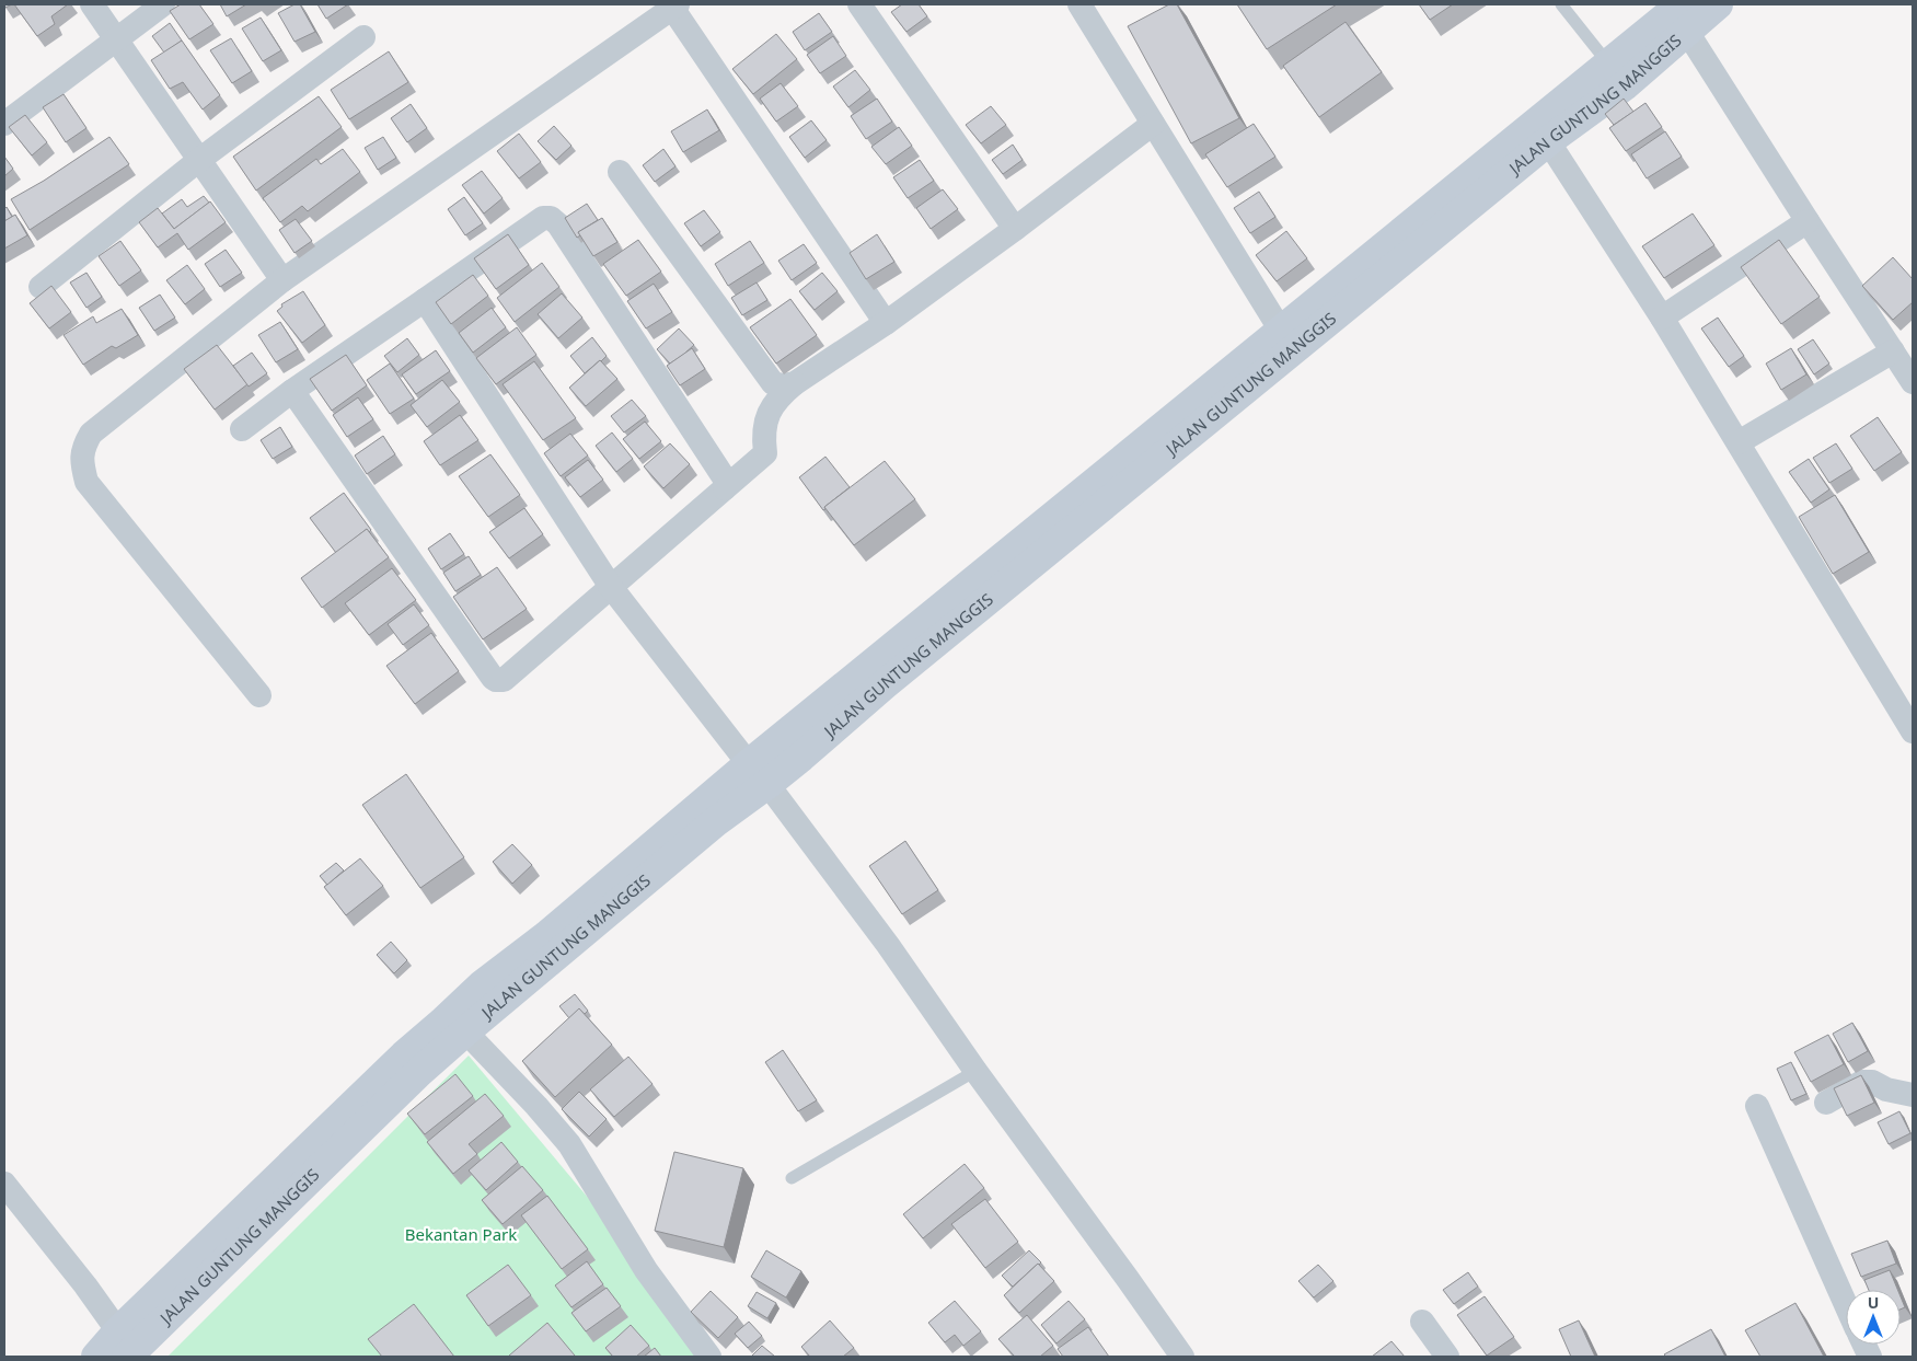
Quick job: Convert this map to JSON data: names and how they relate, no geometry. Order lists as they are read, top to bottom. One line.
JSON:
{"streets":{"street":["JALAN GUNTUNG MANGGIS"]},"parks":["Bekantan Park"],"north":"top"}
